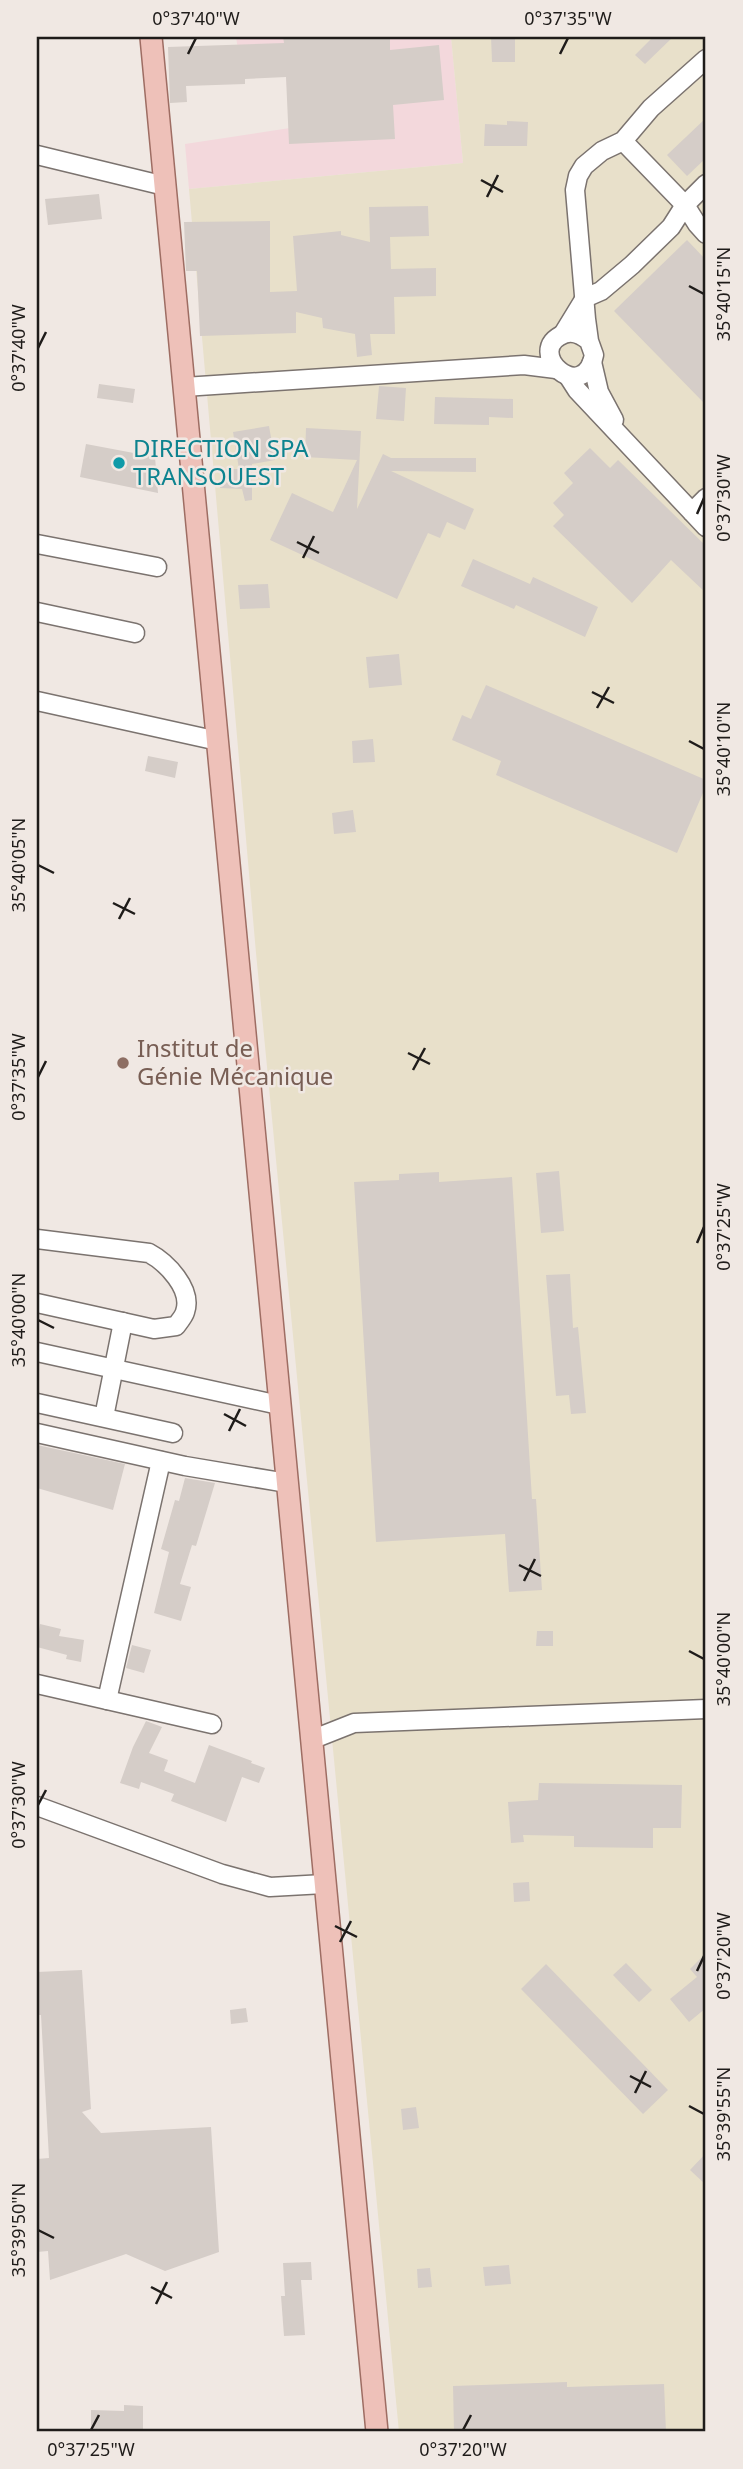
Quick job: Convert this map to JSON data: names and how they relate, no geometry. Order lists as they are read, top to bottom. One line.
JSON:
{"places":["DIRECTION SPA TRANSOUEST","Institut de Génie Mécanique"],"coordinates":["0°37'40\"W","0°37'35\"W","35°40'15\"N","0°37'30\"W","35°40'10\"N","35°40'05\"N","0°37'25\"W","35°40'00\"N","0°37'20\"W","35°39'55\"N","35°39'50\"N"]}
